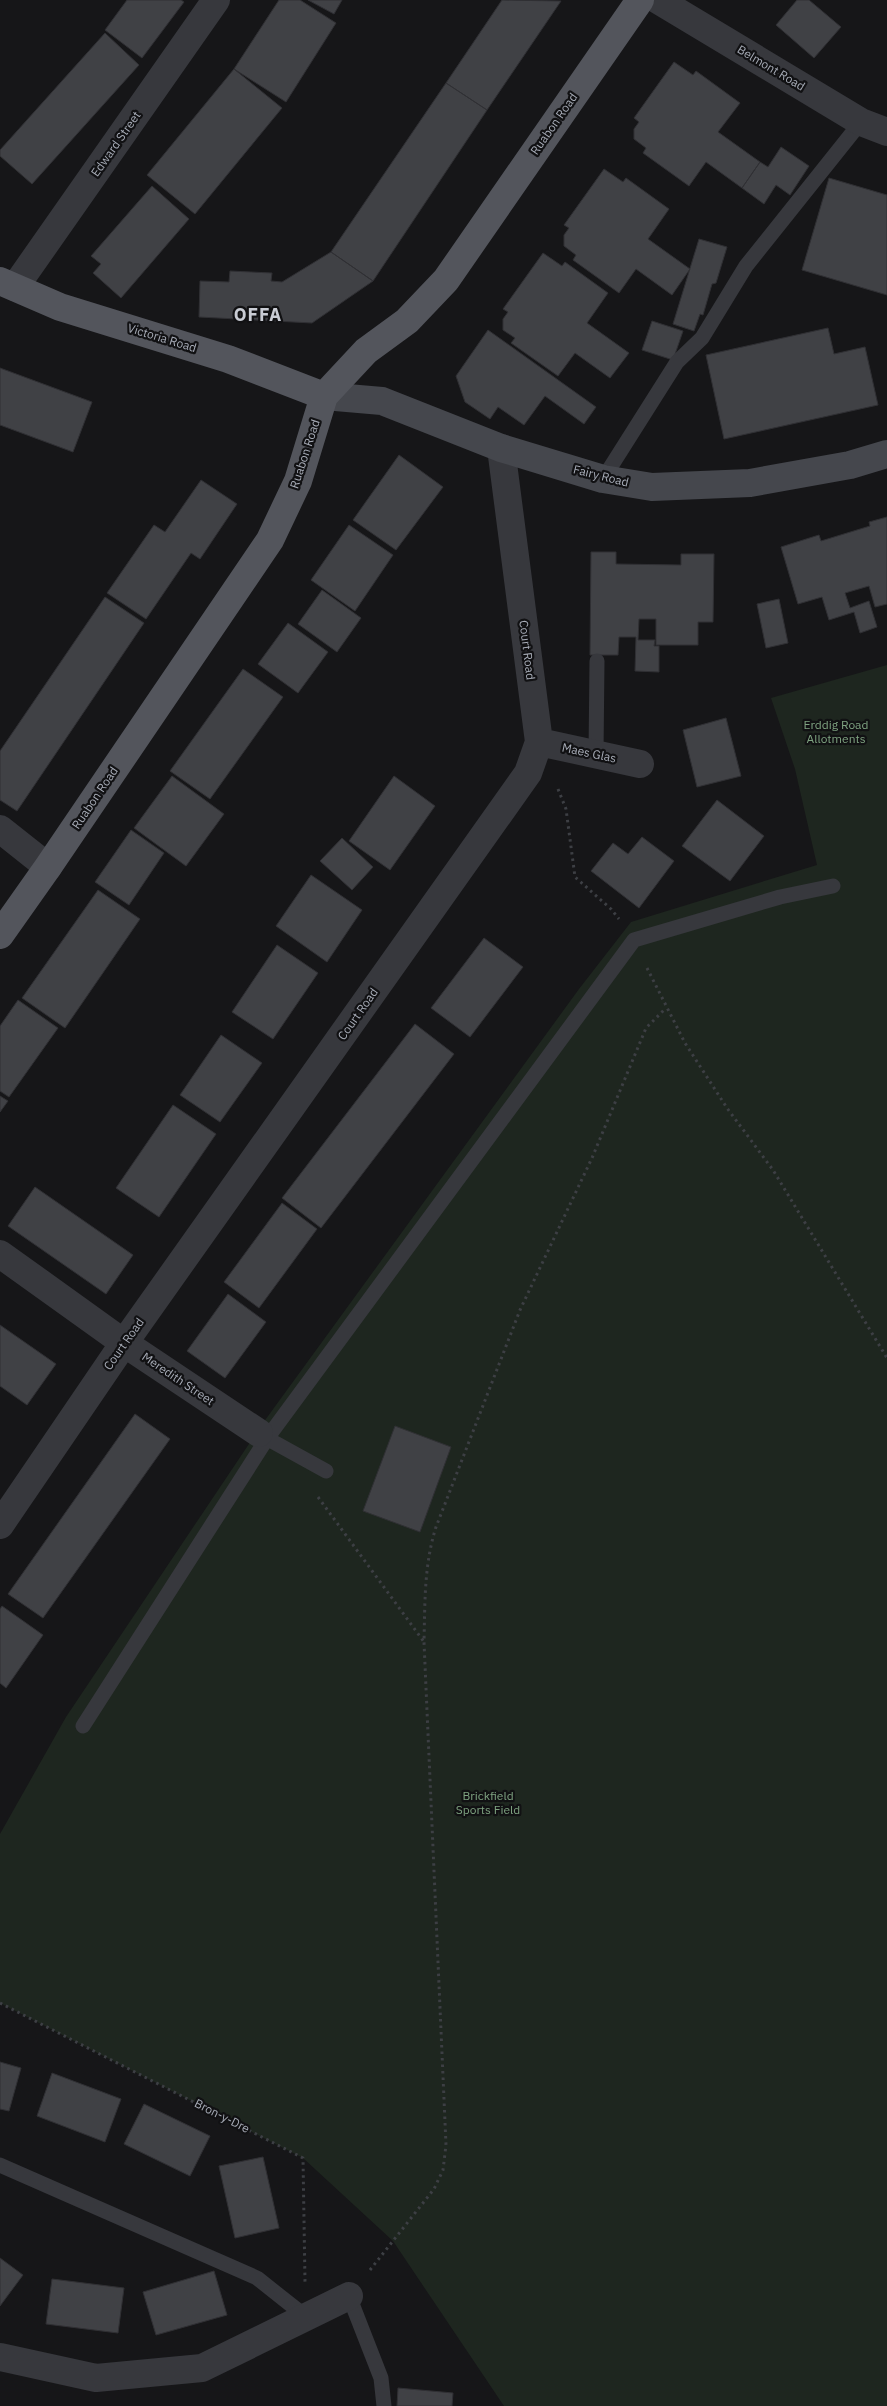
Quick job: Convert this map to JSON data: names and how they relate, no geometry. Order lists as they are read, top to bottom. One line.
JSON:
{"streets":{"main road":["Ruabon Road","Victoria Road","Fairy Road"],"street":["Belmont Road","Edward Street","Court Road","Maes Glas","Meredith Street"],"path":["Bron-y-Dre"]},"crossings":[["Ruabon Road","Victoria Road"],["Ruabon Road","Fairy Road"],["Edward Street","Victoria Road"],["Victoria Road","Fairy Road"],["Fairy Road","Court Road"],["Court Road","Maes Glas"],["Court Road","Meredith Street"]],"districts":["OFFA"],"parks":["Erddig Road Allotments","Brickfield Sports Field"]}
